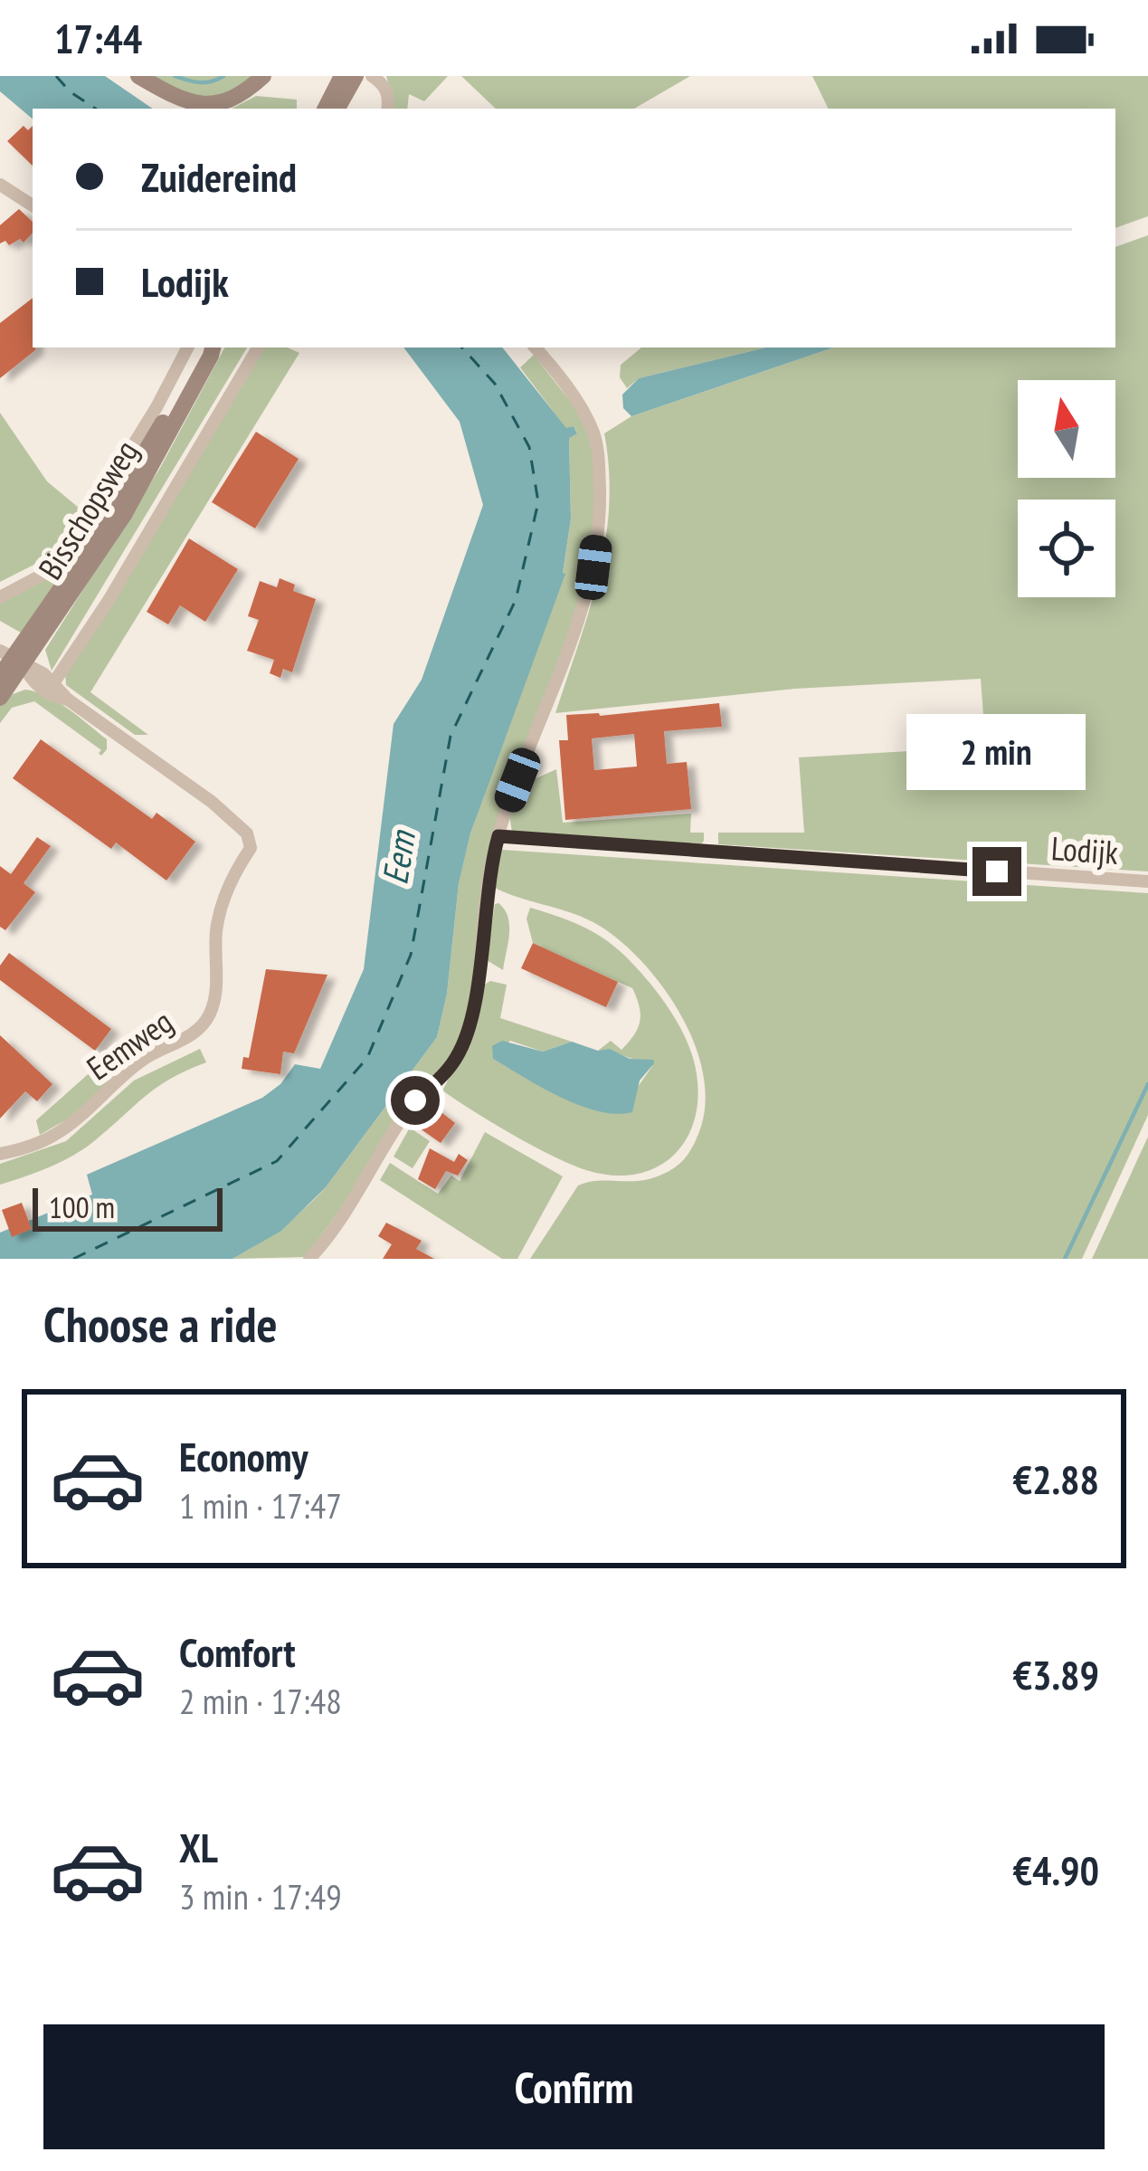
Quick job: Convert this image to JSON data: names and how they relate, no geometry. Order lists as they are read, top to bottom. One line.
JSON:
{"streets":{"main road":["Bisschopsweg"],"street":["Lodijk","Eemweg"]},"crossings":[["Bisschopsweg","Eemweg"]],"water":["Eem"],"scale_bar":"100 m","north":"top","page":{"status":"17:44","banner":["Zuidereind","Lodijk"],"bubble":"2 min","scale":"100 m","heading":"Choose a ride","list":[{"name":"Economy","note":"1 min · 17:47","value":"€2.88"},{"name":"Comfort","note":"2 min · 17:48","value":"€3.89"},{"name":"XL","note":"3 min · 17:49","value":"€4.90"}],"buttons":"Confirm"}}
